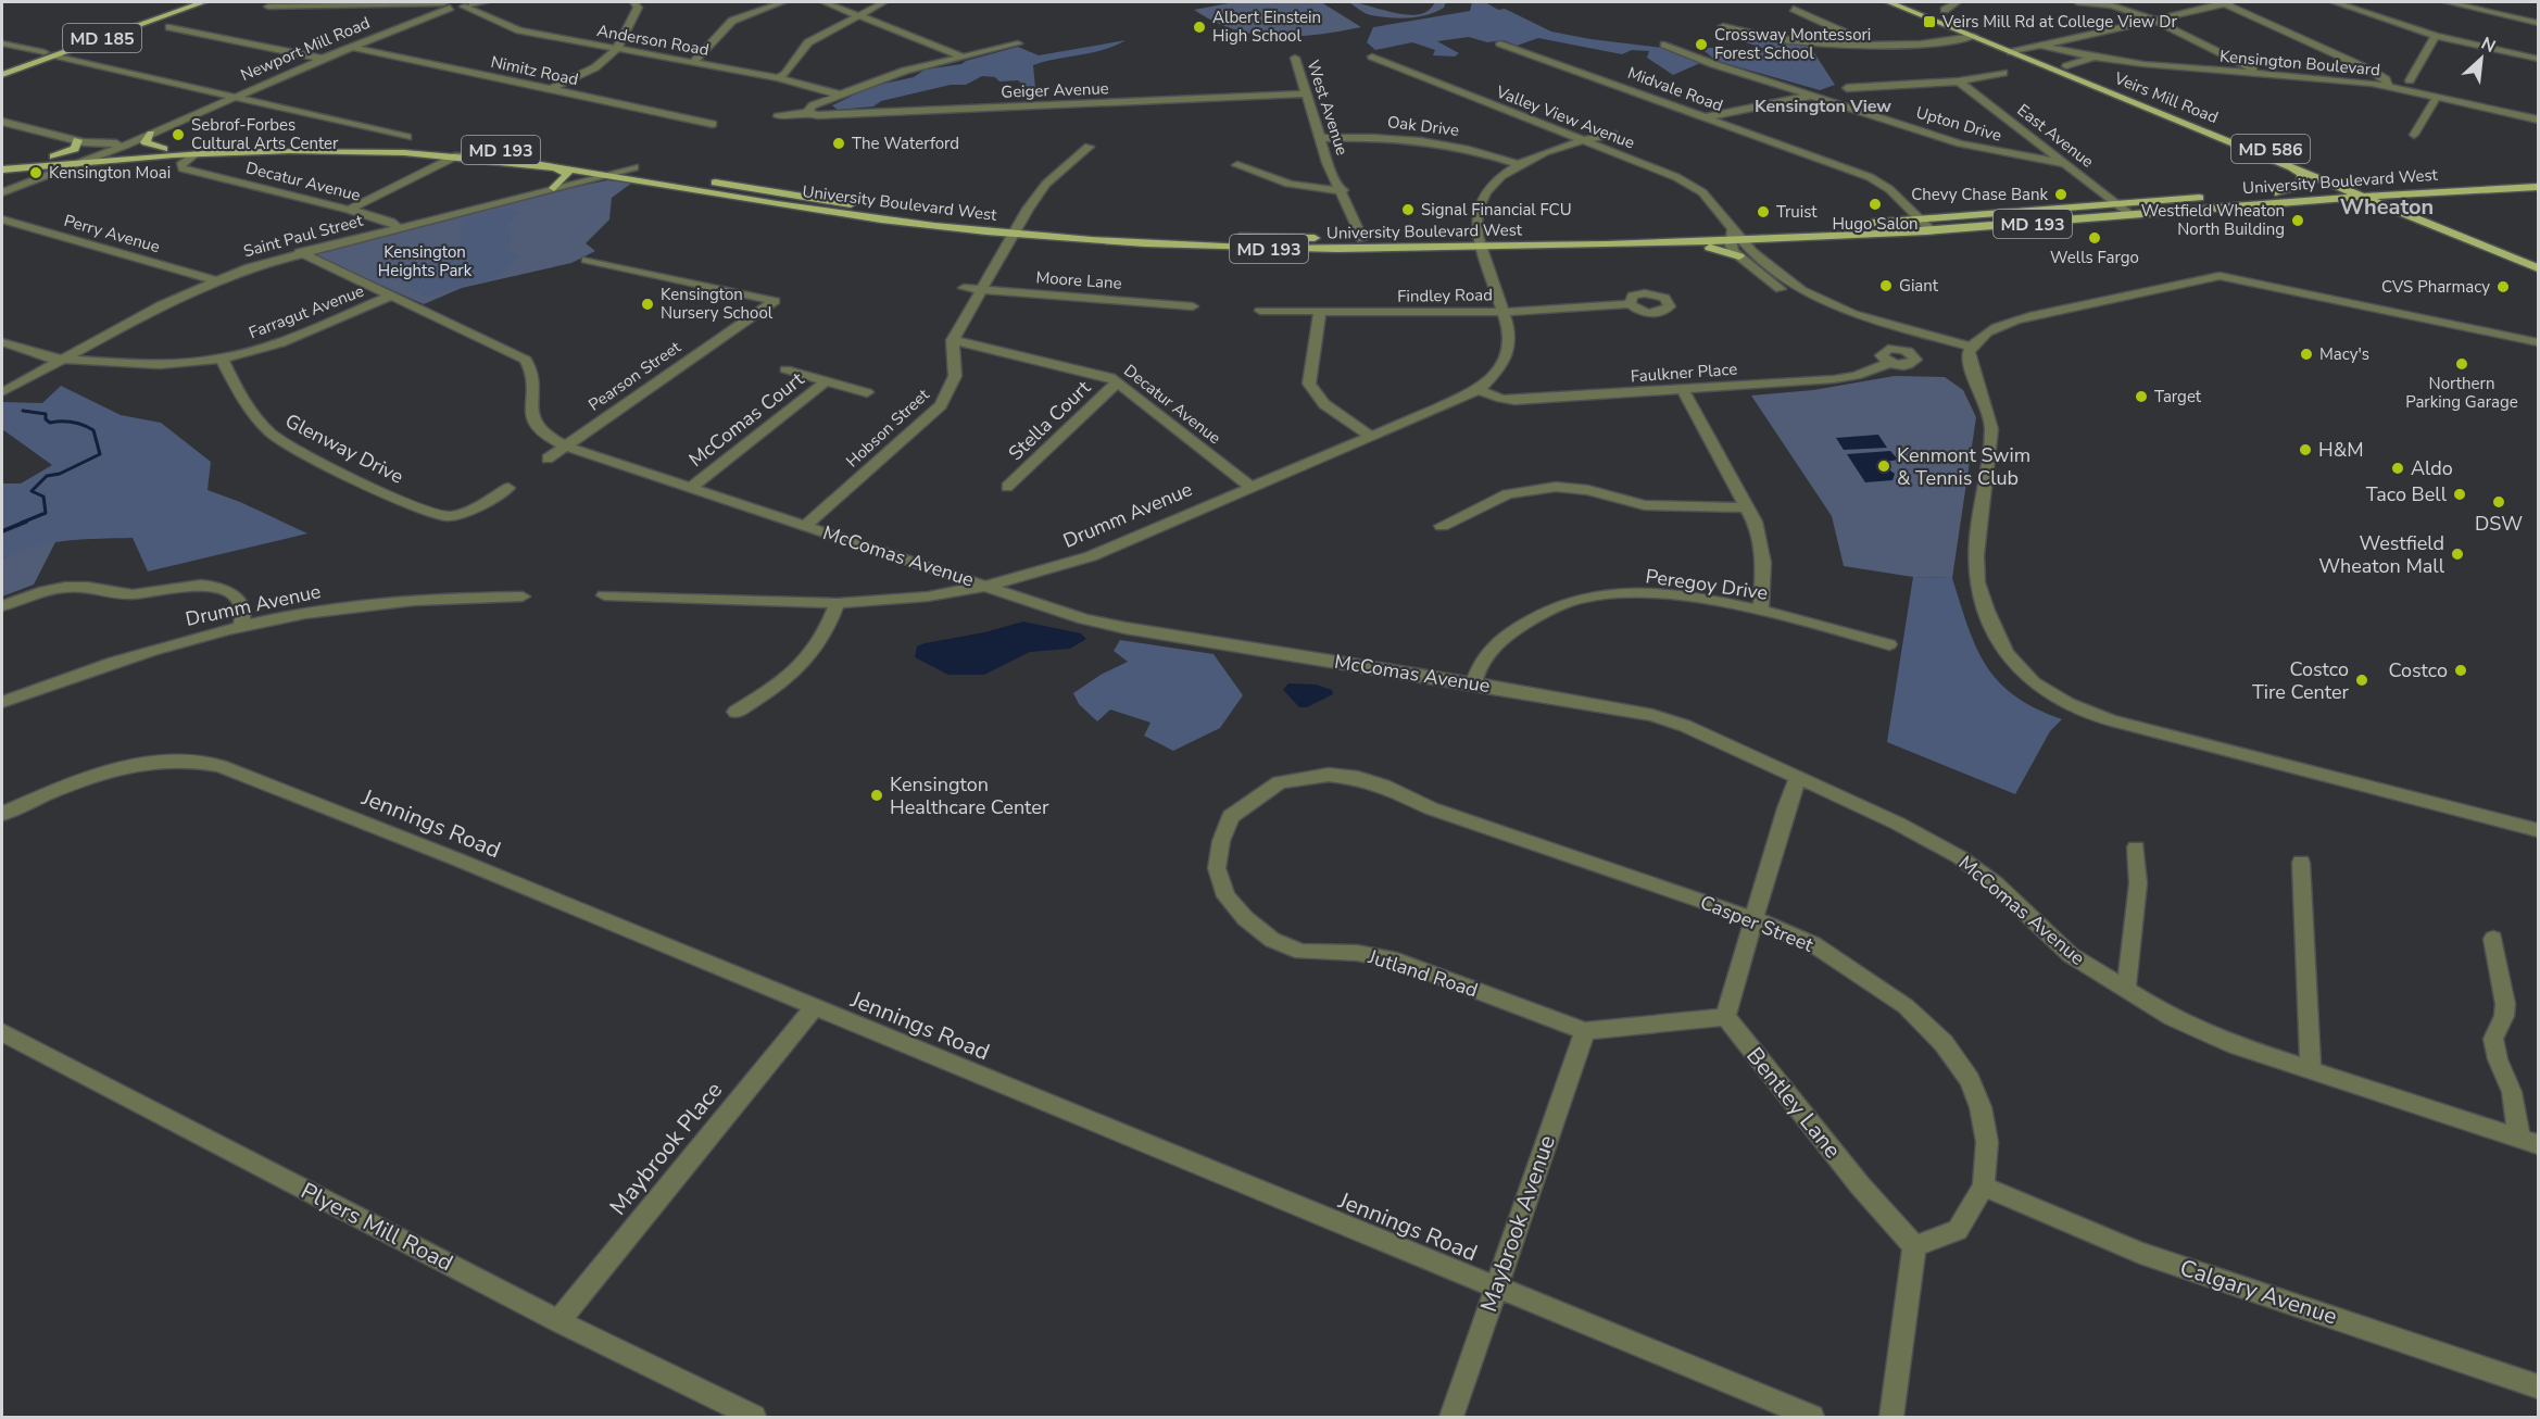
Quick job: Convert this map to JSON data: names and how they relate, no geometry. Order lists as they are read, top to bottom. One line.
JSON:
{"streets":{"main road":["MD 185","Veirs Mill Road","MD 586","MD 193","University Boulevard West"],"street":["Anderson Road","Newport Mill Road","Kensington Boulevard","Nimitz Road","Midvale Road","Geiger Avenue","West Avenue","Valley View Avenue","Upton Drive","Oak Drive","East Avenue","Decatur Avenue","Perry Avenue","Saint Paul Street","Moore Lane","Findley Road","Farragut Avenue","Faulkner Place","Pearson Street","McComas Court","Stella Court","Hobson Street","Glenway Drive","Drumm Avenue","McComas Avenue","Peregoy Drive","Jennings Road","Casper Street","Jutland Road","Bentley Lane","Maybrook Place","Maybrook Avenue","Plyers Mill Road","Calgary Avenue"]},"crossings":[["Newport Mill Road","Nimitz Road"],["Newport Mill Road","University Boulevard West"],["Kensington Boulevard","Veirs Mill Road"],["Midvale Road","University Boulevard West"],["Geiger Avenue","West Avenue"],["Veirs Mill Road","University Boulevard West"],["West Avenue","Oak Drive"],["West Avenue","University Boulevard West"],["Valley View Avenue","University Boulevard West"],["Upton Drive","East Avenue"],["East Avenue","University Boulevard West"],["Decatur Avenue","University Boulevard West"],["Decatur Avenue","Saint Paul Street"],["Decatur Avenue","Stella Court"],["Decatur Avenue","Hobson Street"],["Decatur Avenue","Drumm Avenue"],["University Boulevard West","Saint Paul Street"],["University Boulevard West","Drumm Avenue"],["Perry Avenue","Saint Paul Street"],["Saint Paul Street","Farragut Avenue"],["Saint Paul Street","McComas Avenue"],["Findley Road","Drumm Avenue"],["Farragut Avenue","Glenway Drive"],["Farragut Avenue","McComas Avenue"],["Faulkner Place","Drumm Avenue"],["Pearson Street","McComas Avenue"],["McComas Court","McComas Avenue"],["Hobson Street","McComas Avenue"],["Drumm Avenue","McComas Avenue"],["McComas Avenue","Peregoy Drive"],["Jennings Road","Maybrook Place"],["Jennings Road","Maybrook Avenue"],["Casper Street","Jutland Road"],["Casper Street","Bentley Lane"],["Casper Street","Calgary Avenue"],["Jutland Road","Bentley Lane"],["Jutland Road","Maybrook Avenue"],["Maybrook Place","Plyers Mill Road"]],"districts":["Kensington View","Wheaton"],"parks":["Kensington Heights Park"],"places":{"transit":["Veirs Mill Rd at College View Dr"],"other":["Albert Einstein High School","Crossway Montessori Forest School","Sebrof-Forbes Cultural Arts Center","The Waterford","Kensington Moai","Chevy Chase Bank","Hugo Salon","Signal Financial FCU","Truist","Westfield Wheaton North Building","Wells Fargo","Giant","CVS Pharmacy","Kensington Nursery School","Macy's","Northern Parking Garage","Target","H&M","Kenmont Swim & Tennis Club","Aldo","Taco Bell","DSW","Westfield Wheaton Mall","Costco","Costco Tire Center","Kensington Healthcare Center"]},"north":"top right"}
